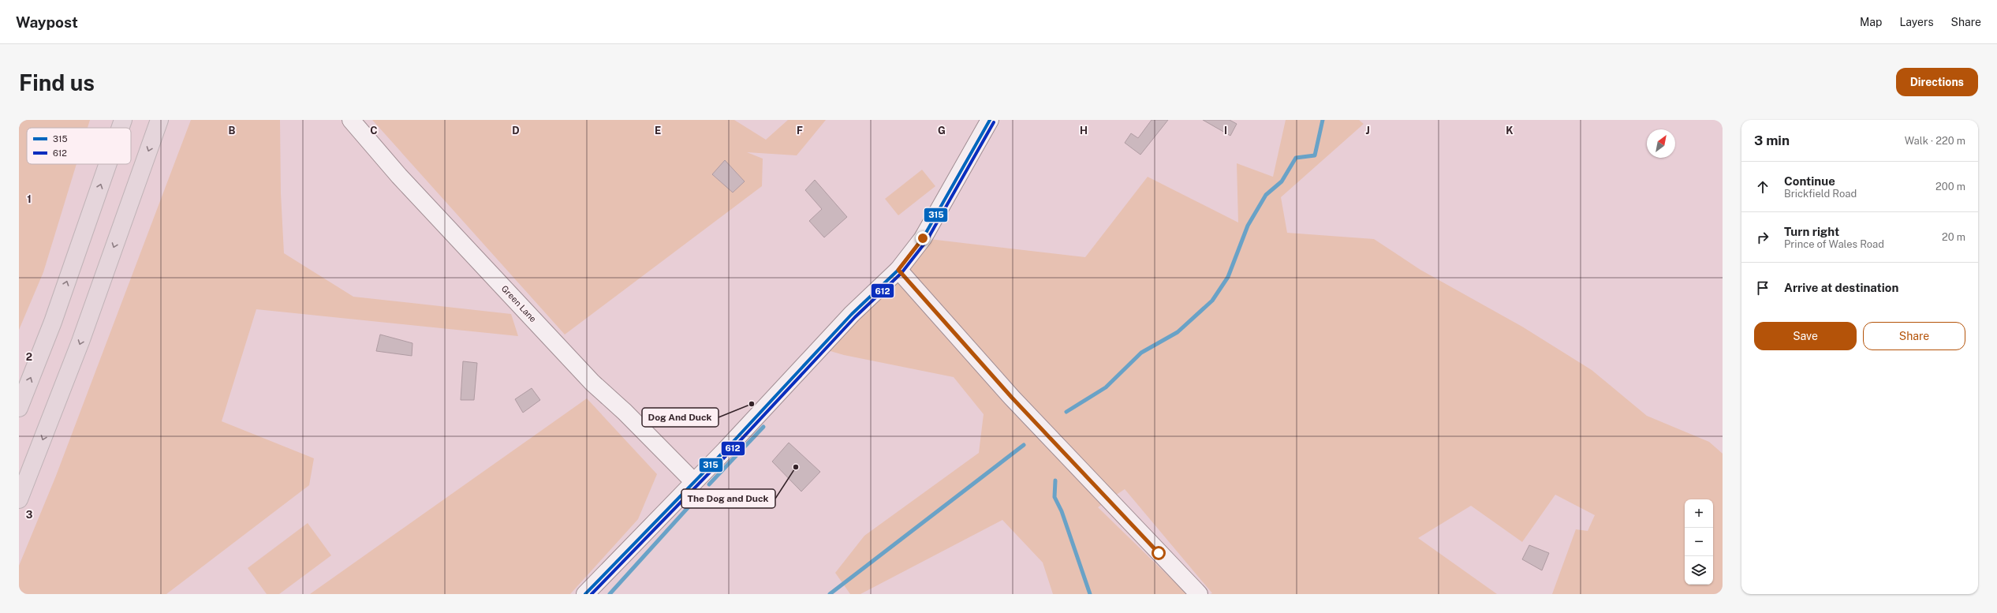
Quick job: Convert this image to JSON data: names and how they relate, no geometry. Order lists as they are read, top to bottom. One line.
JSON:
{"streets":{"street":["Green Lane"]},"places":["Dog And Duck","The Dog and Duck"],"lines":["transit line 315","transit line 612"],"legend":["315","612"],"north":"top right","page":{"header":"Waypost","nav":["Map","Layers","Share"],"buttons":["Directions",["Save","Share"]],"title":"Find us","heading":["3 min","Walk · 220 m"],"list":[["Continue","Brickfield Road","200 m"],["Turn right","Prince of Wales Road","20 m"],"Arrive at destination"],"map_buttons":["+","−"]},"grid":{"columns":["B","C","D","E","F","G","H","I","J","K"],"rows":["1","2","3"]}}
